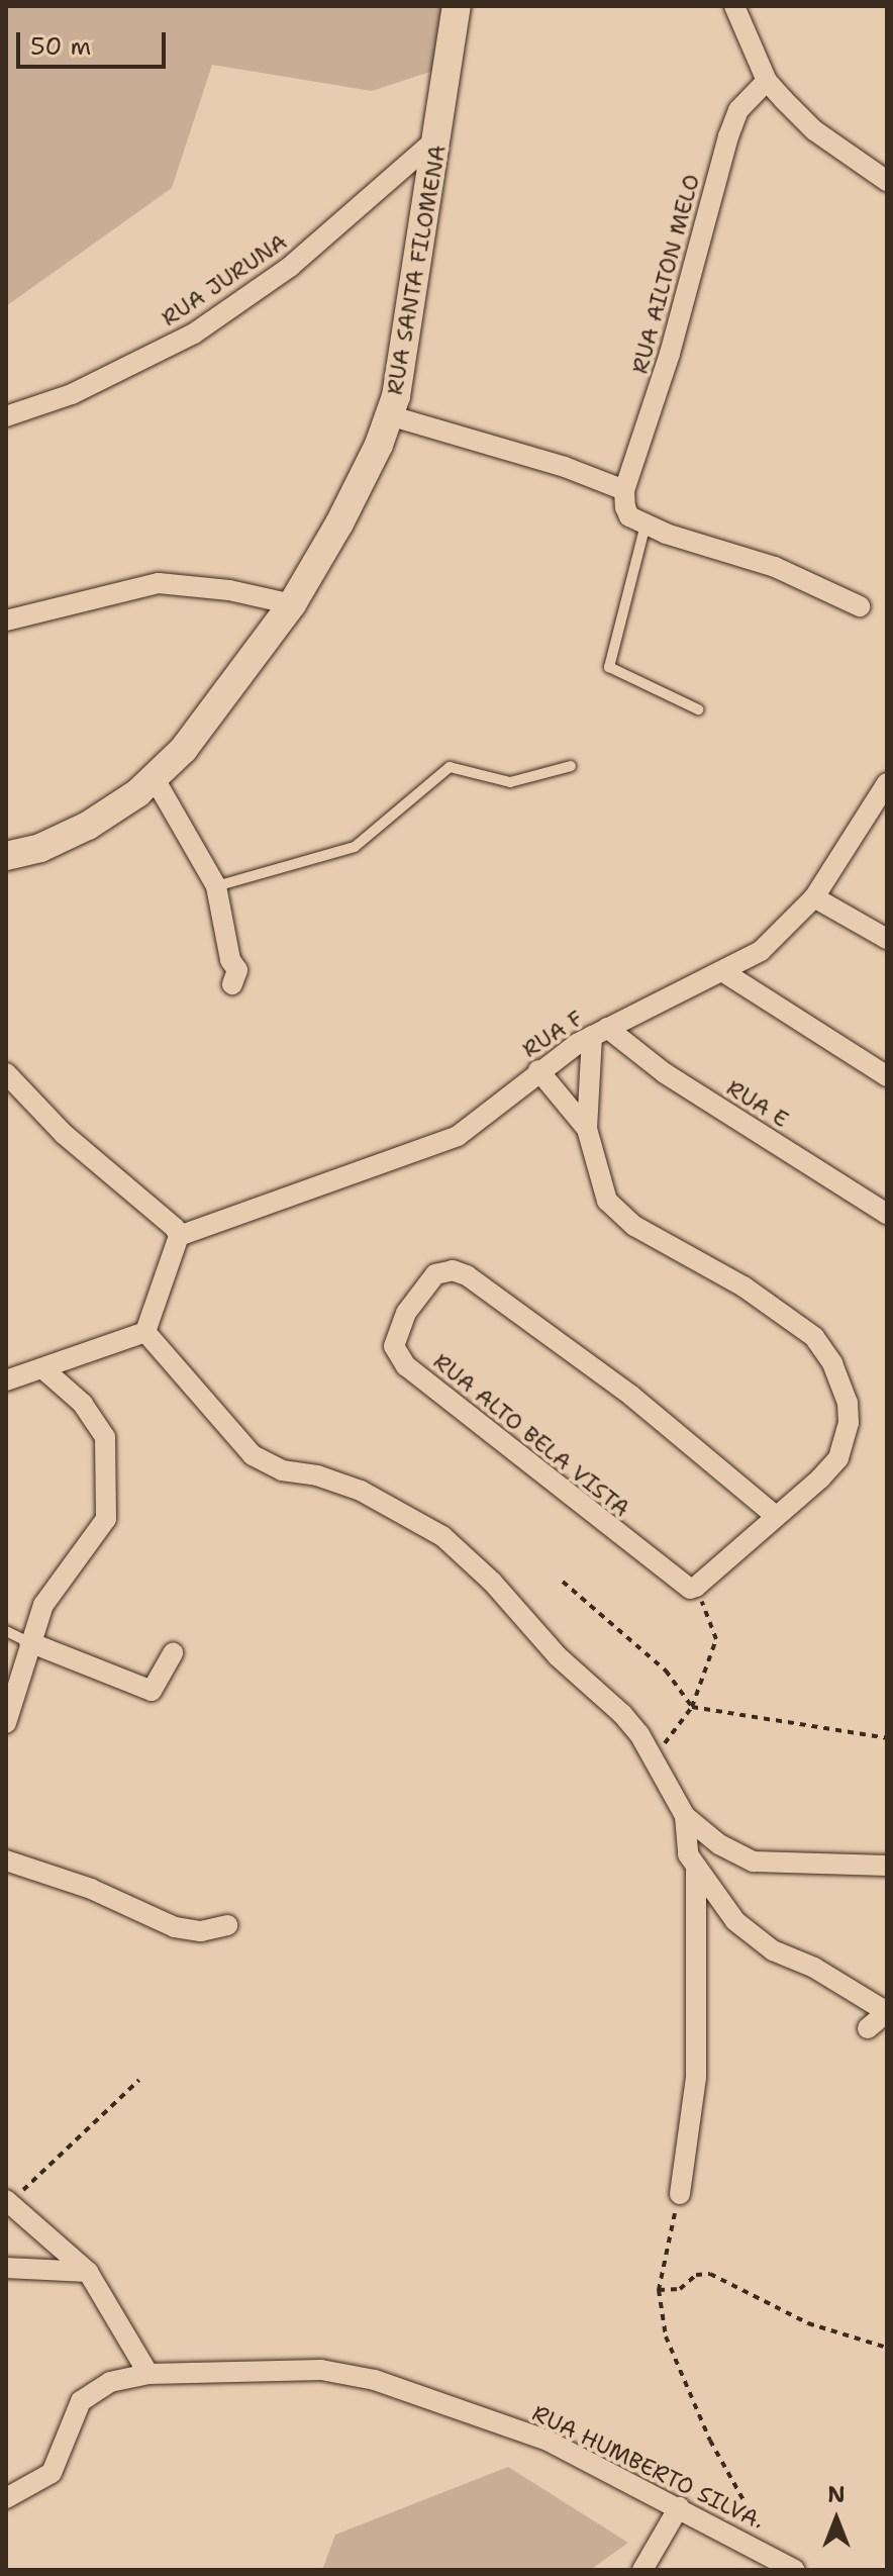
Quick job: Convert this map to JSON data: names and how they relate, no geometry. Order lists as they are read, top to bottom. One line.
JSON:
{"streets":{"main road":["RUA SANTA FILOMENA"],"street":["RUA AILTON MELO","RUA JURUNA","RUA F","RUA E","RUA ALTO BELA VISTA","RUA HUMBERTO SILVA"]},"crossings":[["RUA SANTA FILOMENA","RUA JURUNA"],["RUA F","RUA E"]],"scale_bar":"50 m","north":"top"}
